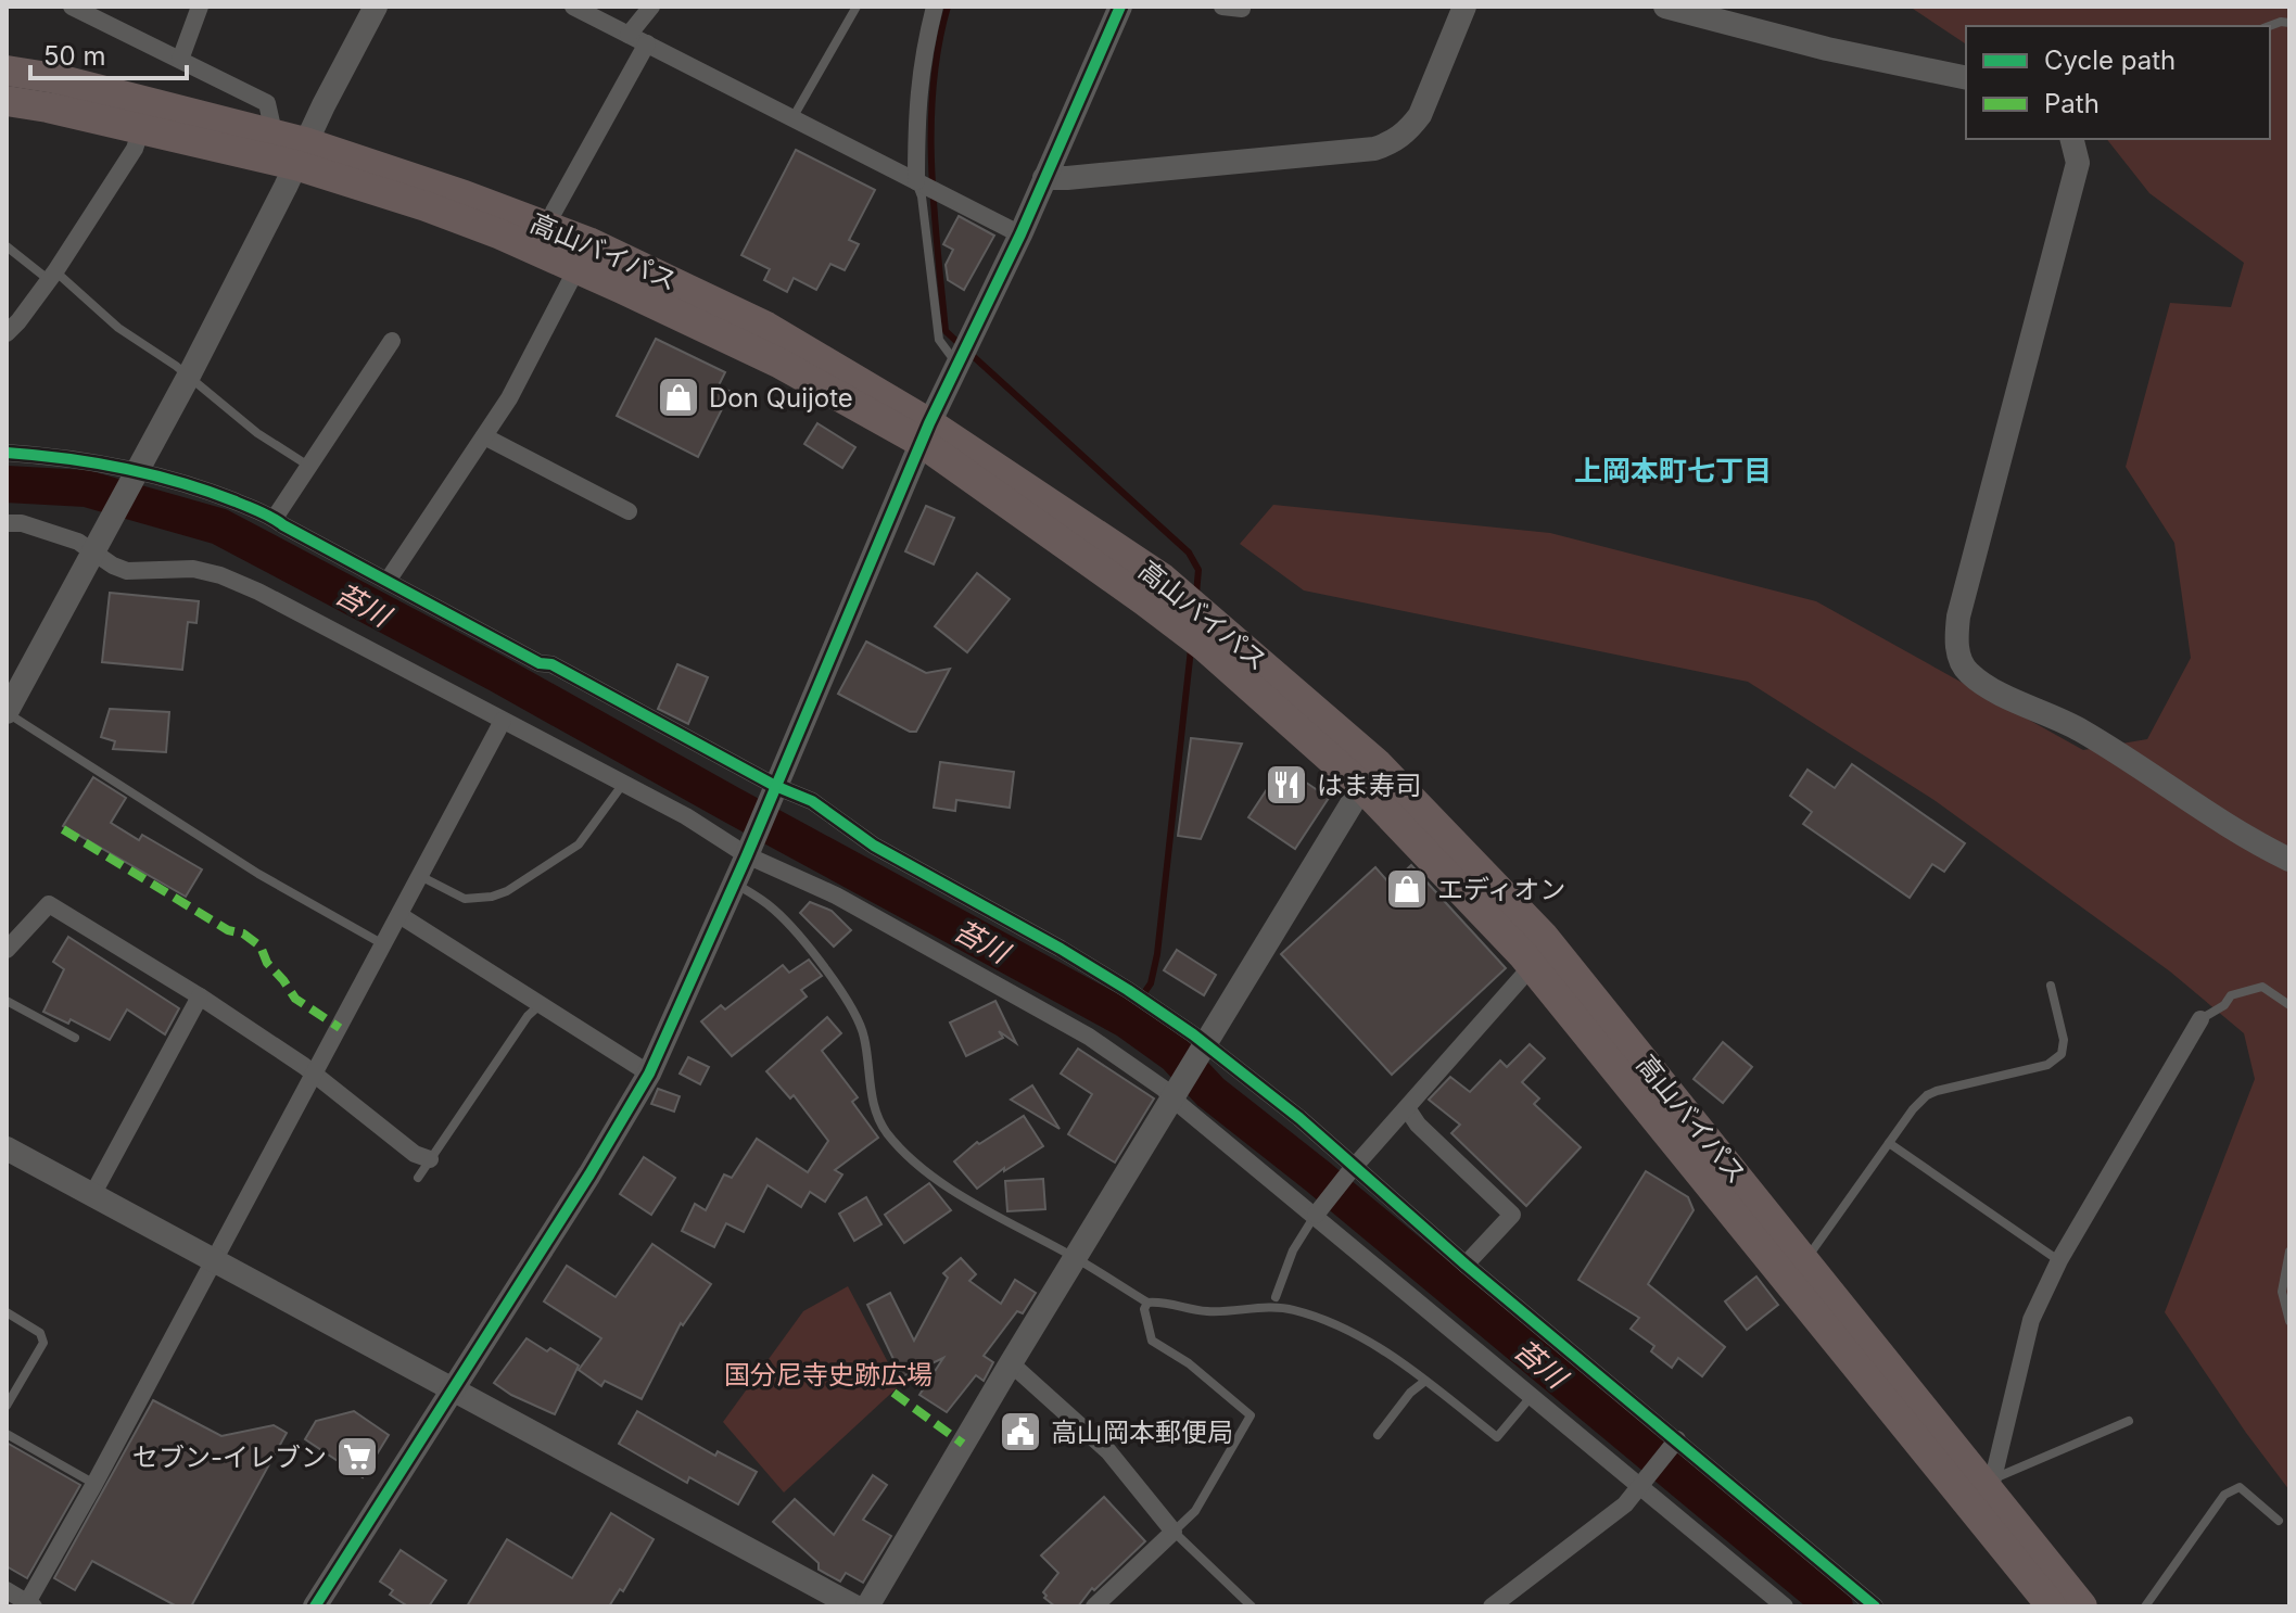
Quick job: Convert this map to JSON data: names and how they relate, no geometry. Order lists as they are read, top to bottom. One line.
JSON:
{"streets":{"highway":["高山バイパス"]},"districts":["上岡本町七丁目"],"water":["苔川"],"parks":["国分尼寺史跡広場"],"places":{"shop":["Don Quijote","エディオン"],"restaurant":["はま寿司"],"public building":["高山岡本郵便局"],"supermarket":["セブン-イレブン"]},"legend":["Cycle path","Path"],"scale_bar":"50 m"}
